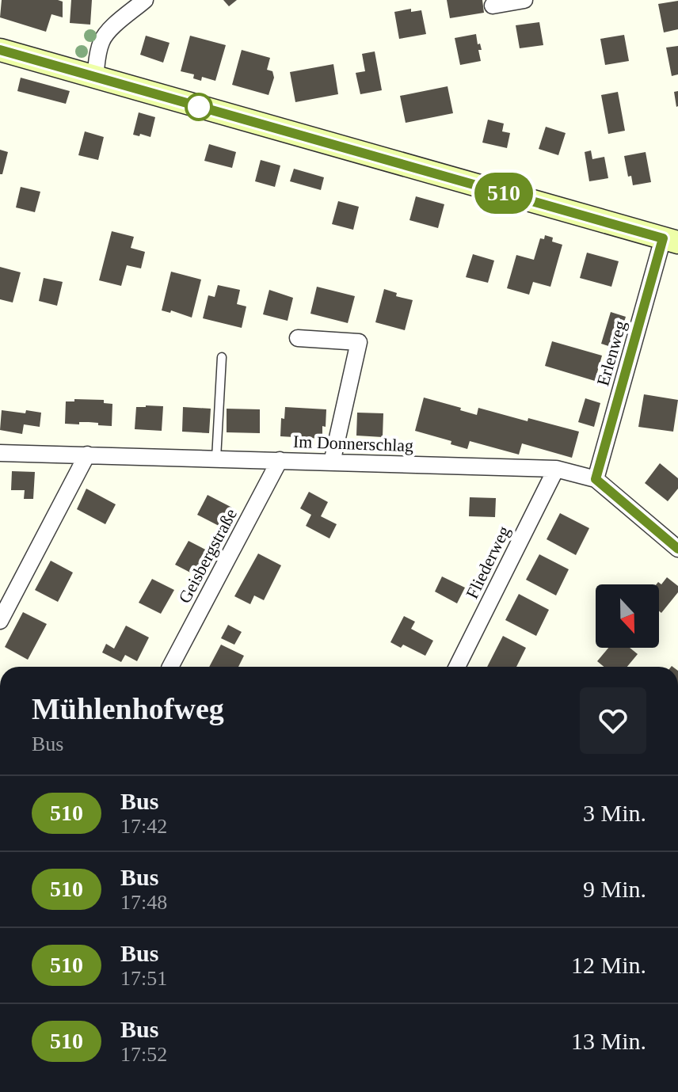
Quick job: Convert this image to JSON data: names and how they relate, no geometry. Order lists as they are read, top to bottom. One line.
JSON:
{"streets":{"street":["Erlenweg","Im Donnerschlag","Geisbergstraße","Fliederweg"]},"crossings":[["Erlenweg","Im Donnerschlag"],["Im Donnerschlag","Geisbergstraße"],["Im Donnerschlag","Fliederweg"]],"lines":["bus line 510"],"north":"bottom","page":{"on_map":"510","heading":["Mühlenhofweg","Bus"],"list":[{"mark":"510","name":"Bus","note":"17:42","value":"3 Min."},{"mark":"510","name":"Bus","note":"17:48","value":"9 Min."},{"mark":"510","name":"Bus","note":"17:51","value":"12 Min."},{"mark":"510","name":"Bus","note":"17:52","value":"13 Min."}]}}
